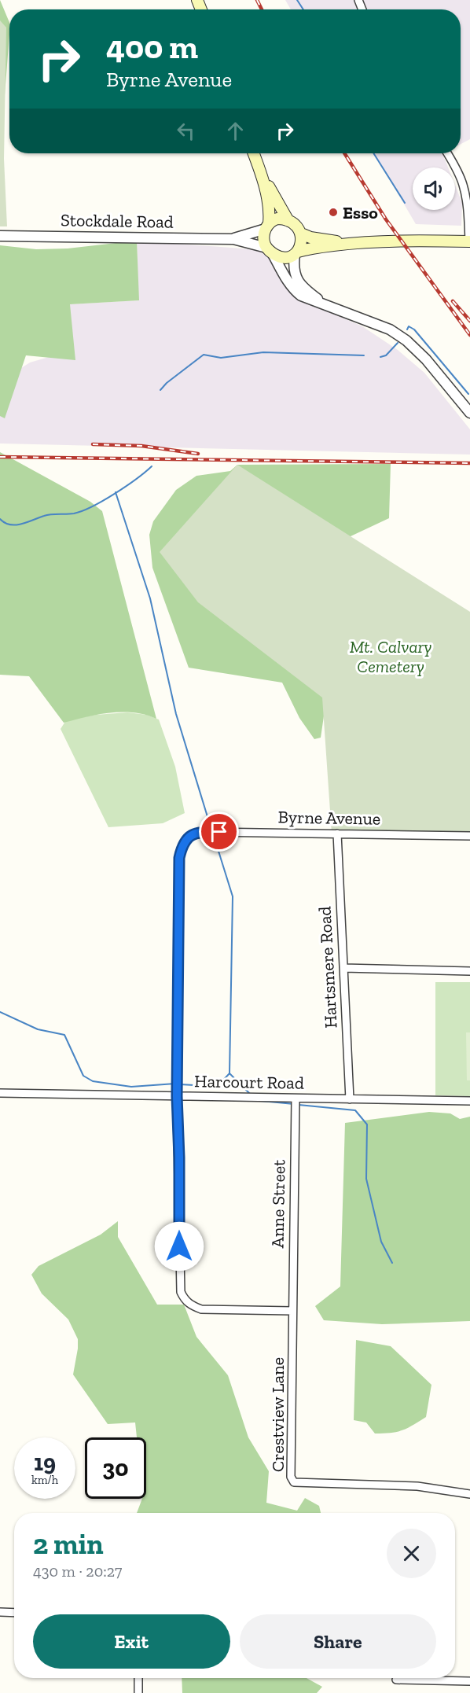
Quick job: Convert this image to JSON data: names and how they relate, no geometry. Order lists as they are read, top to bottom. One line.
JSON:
{"streets":{"street":["Stockdale Road","Byrne Avenue","Hartsmere Road","Harcourt Road","Anne Street","Crestview Lane"]},"crossings":[["Byrne Avenue","Hartsmere Road"],["Byrne Avenue","Harcourt Road"],["Hartsmere Road","Harcourt Road"],["Harcourt Road","Anne Street"],["Anne Street","Crestview Lane"]],"parks":["Mt. Calvary Cemetery"],"places":["Esso"],"page":{"turn":["400 m","Byrne Avenue"],"speed":"19 km/h","limit":"30","heading":["2 min","430 m · 20:27"],"buttons":["Exit","Share"]}}
